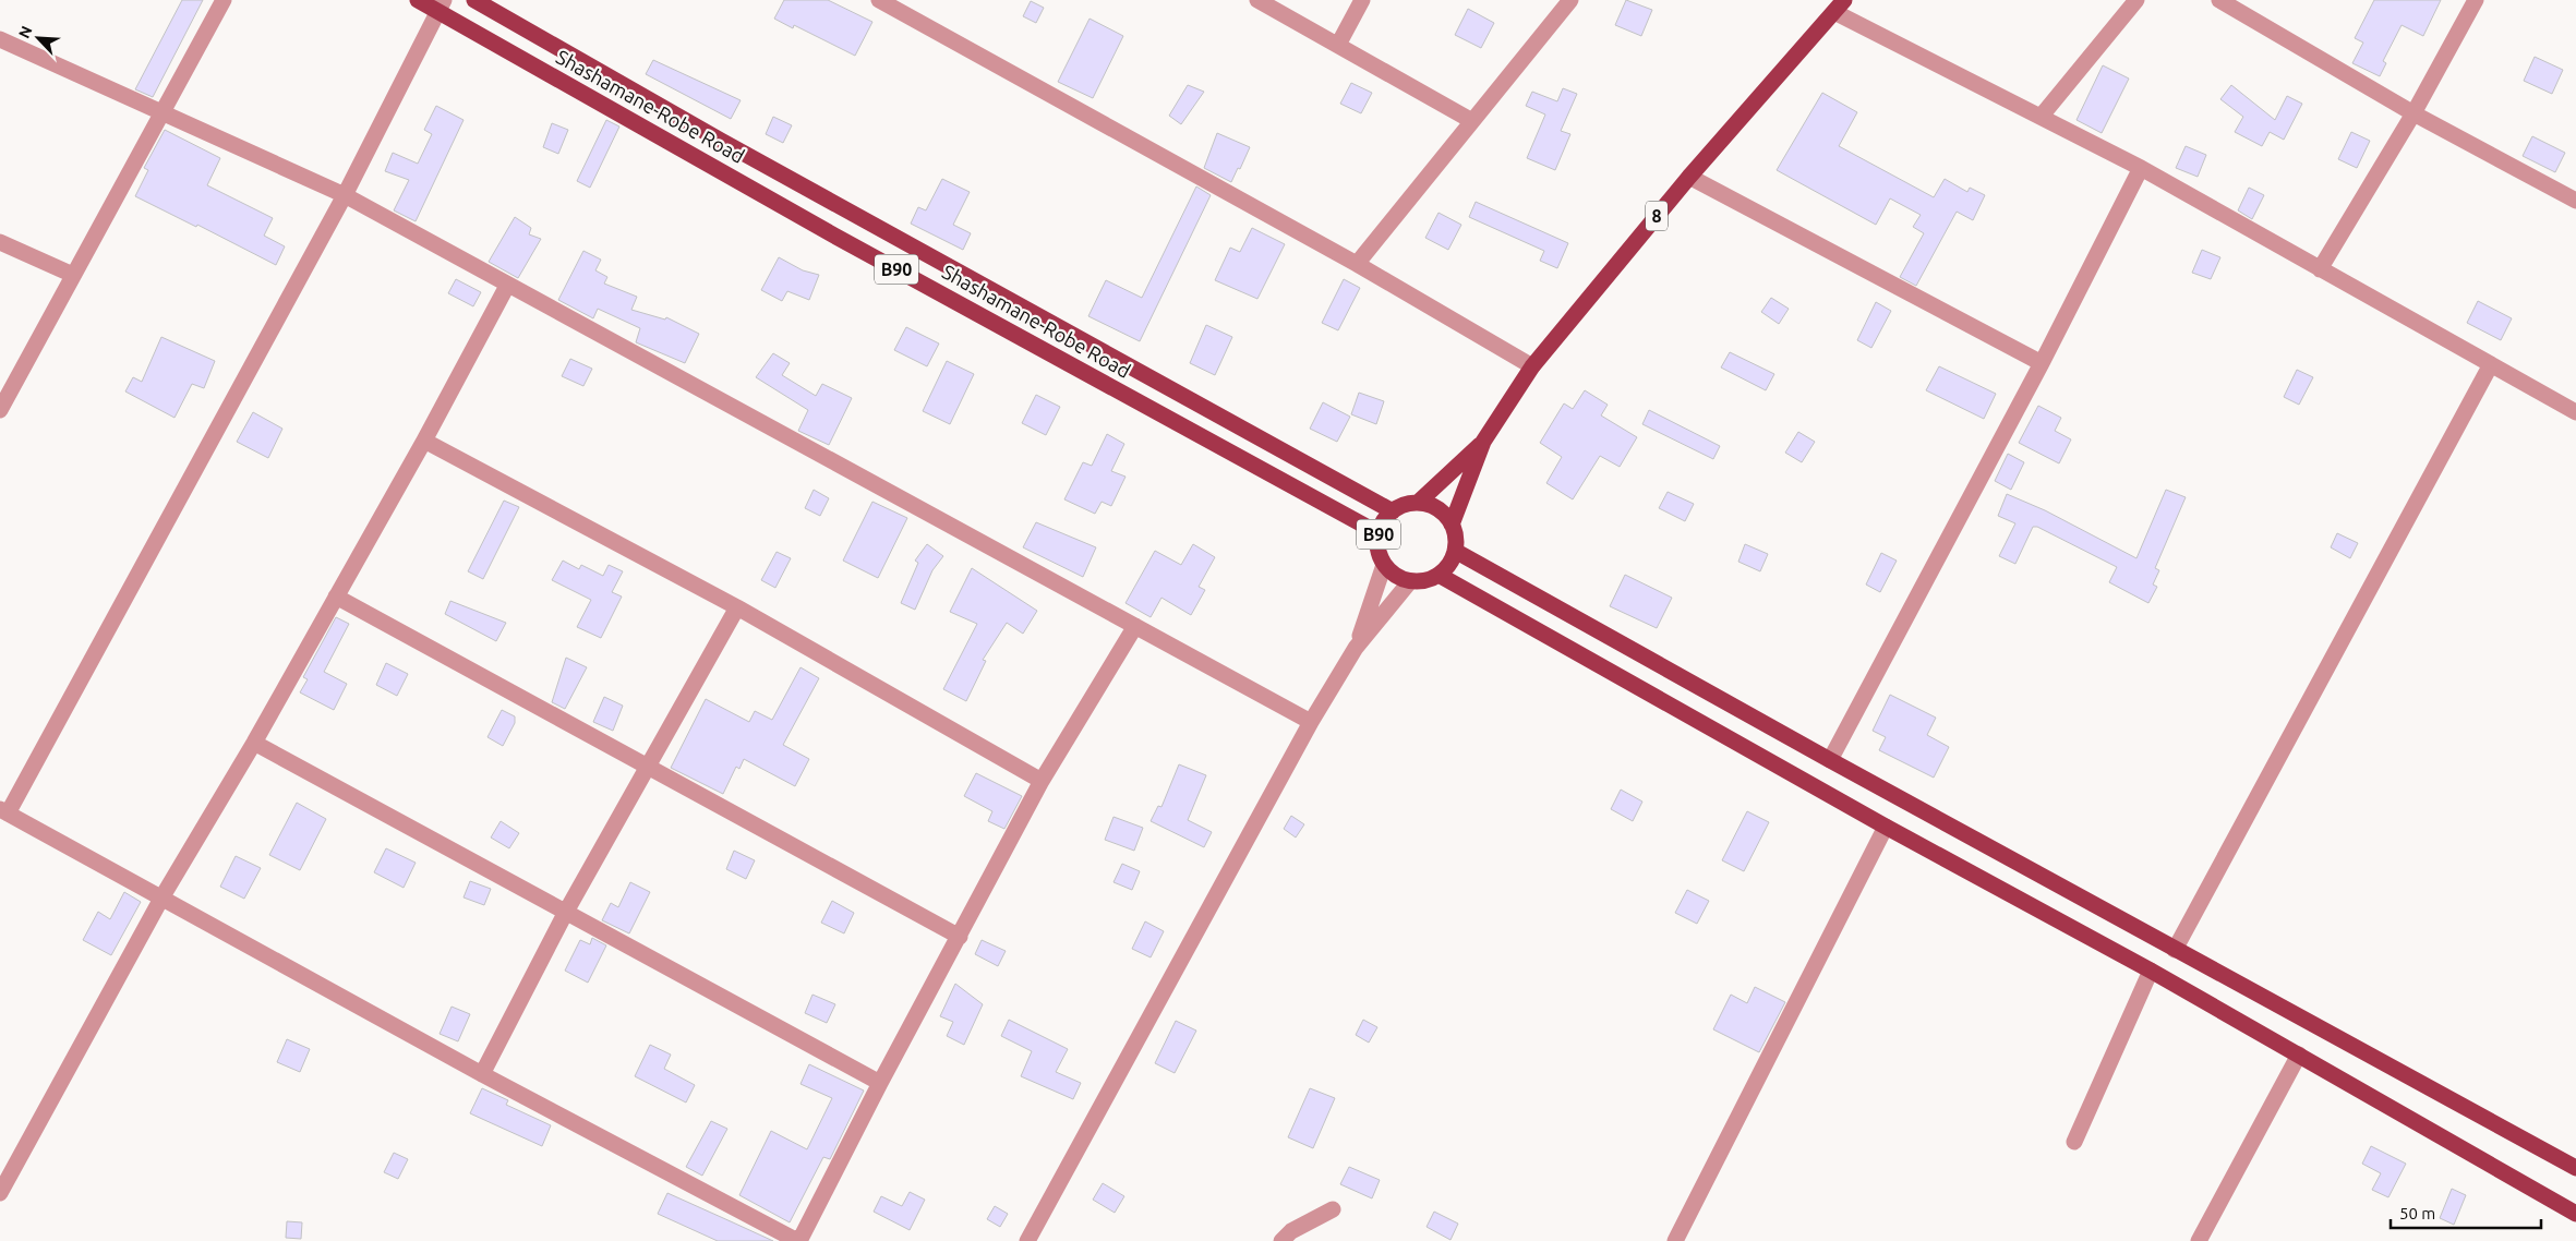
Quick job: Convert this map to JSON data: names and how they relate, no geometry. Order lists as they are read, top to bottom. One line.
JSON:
{"streets":{"main road":["Shashamane-Robe Road","8","B90"]},"crossings":[["Shashamane-Robe Road","8"],["Shashamane-Robe Road","B90"],["8","B90"]],"scale_bar":"50 m","north":"top left"}
